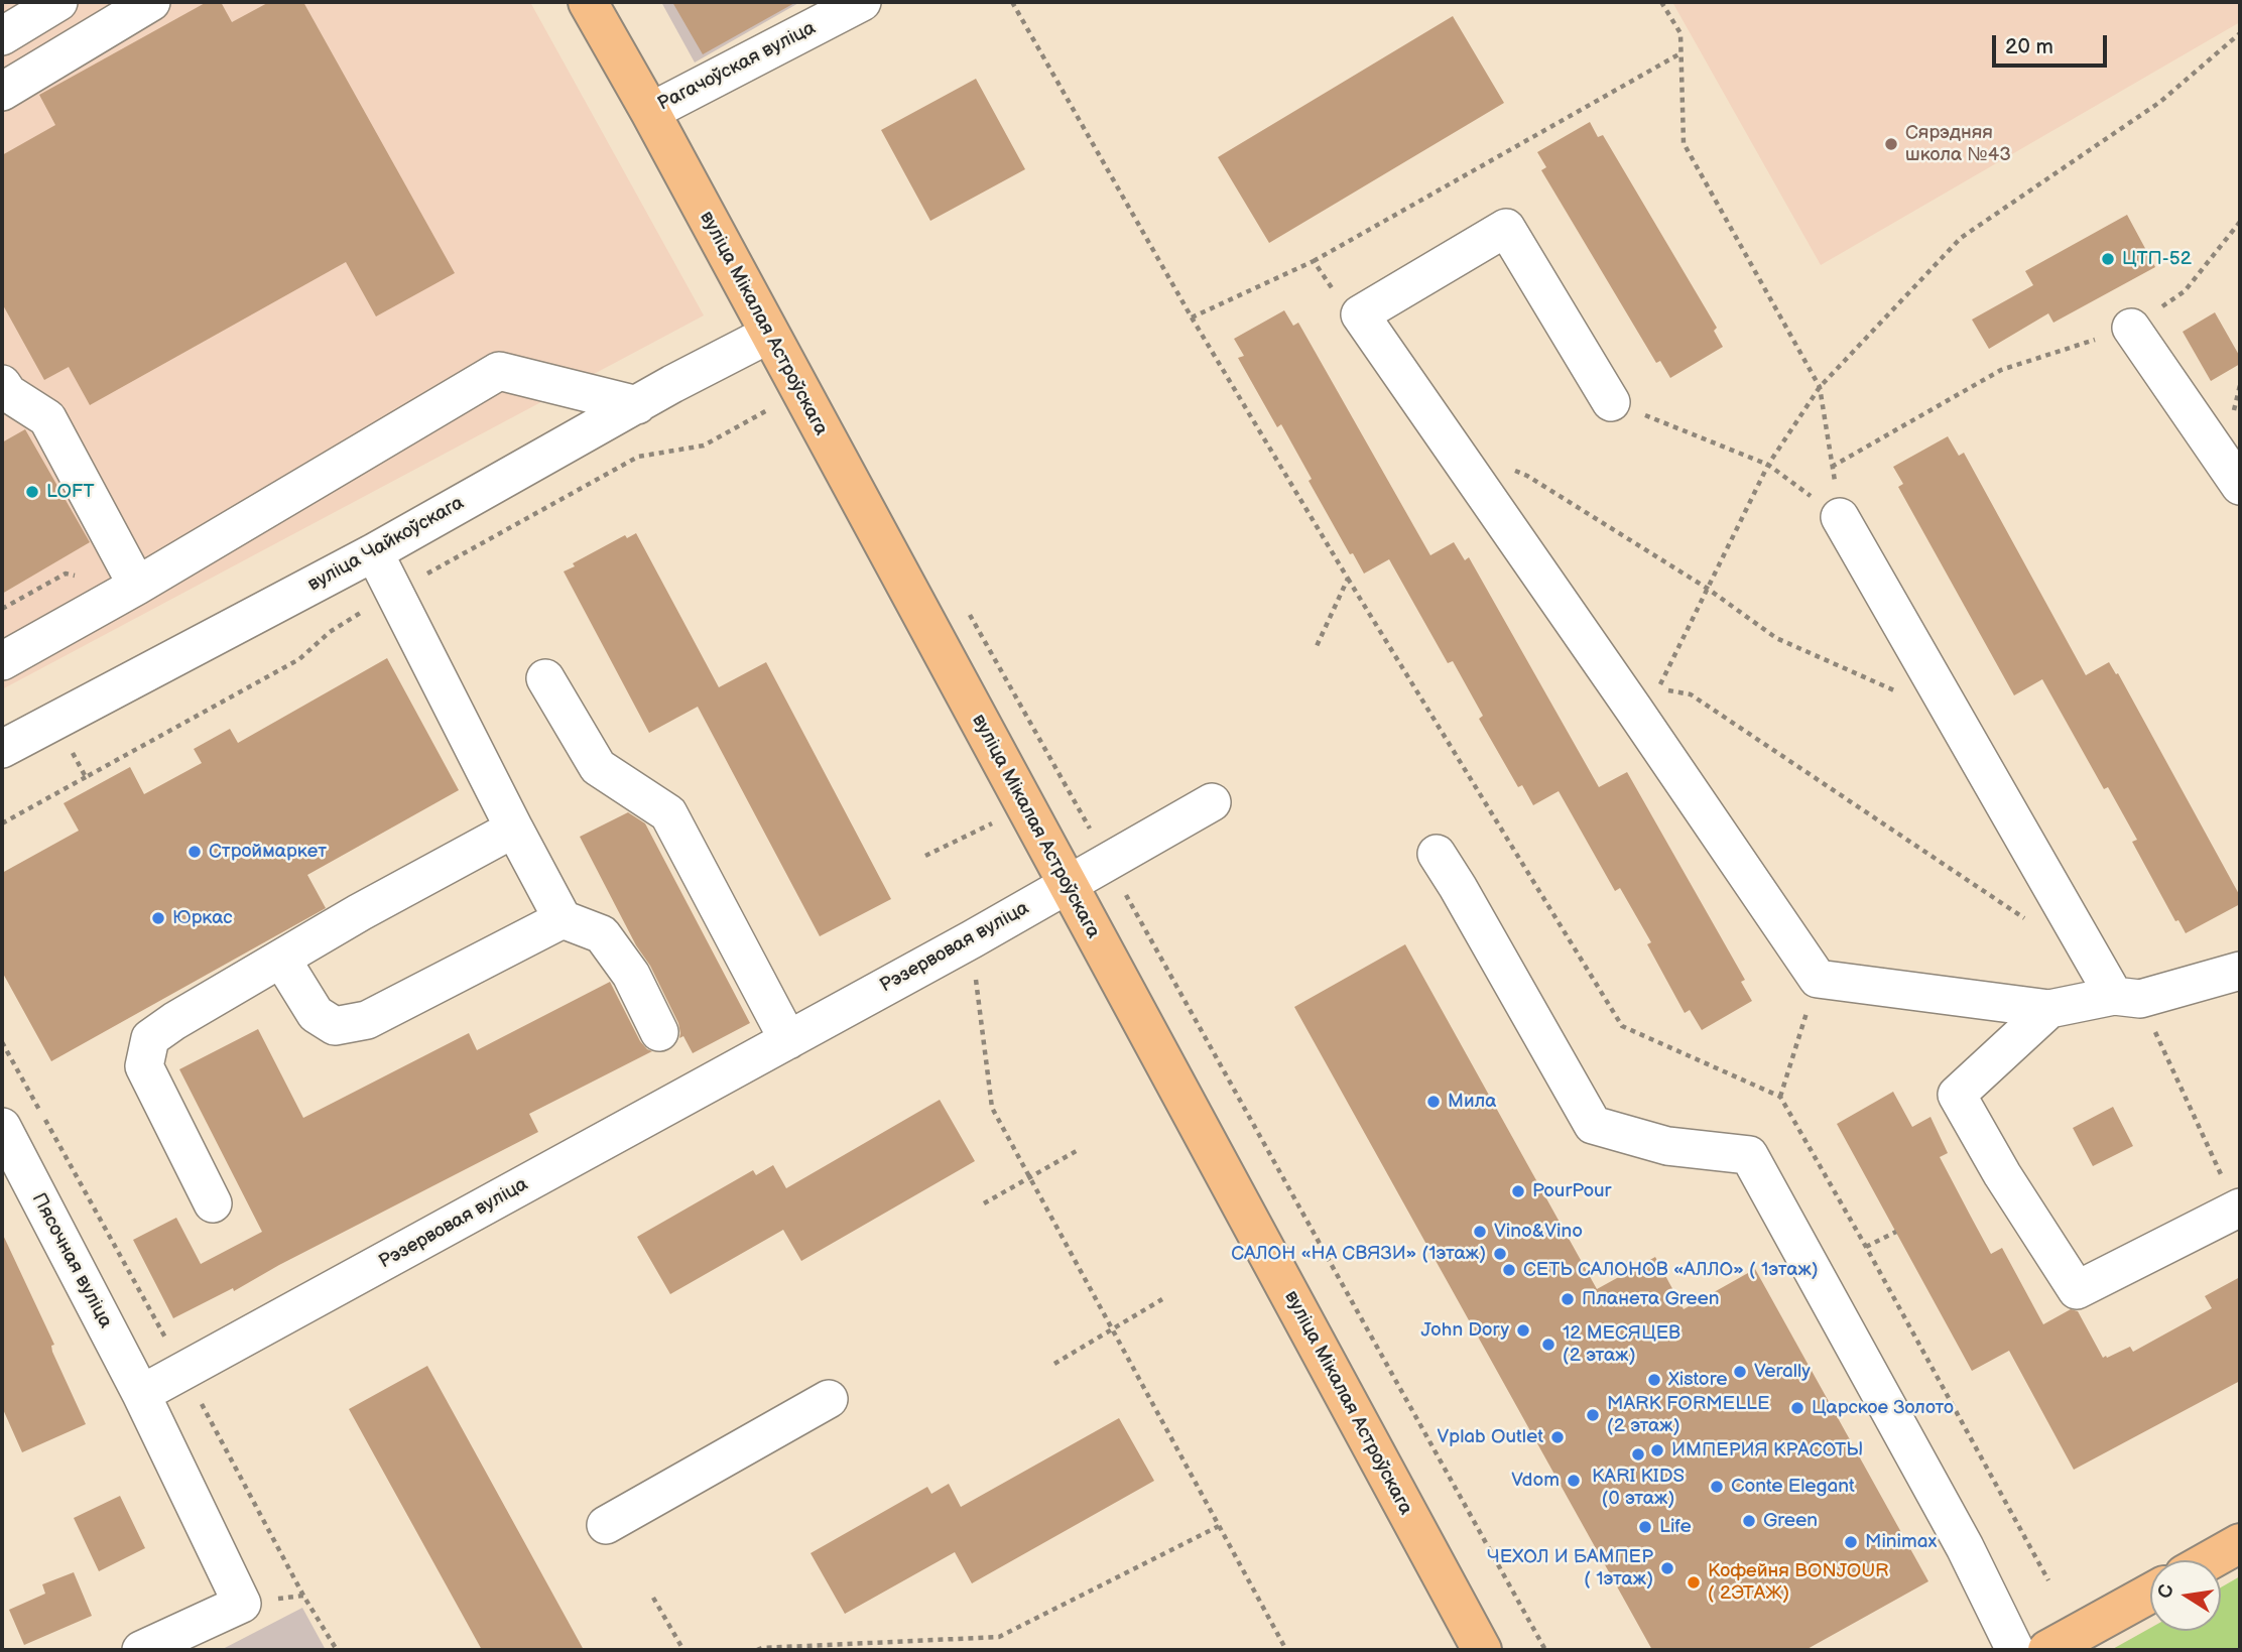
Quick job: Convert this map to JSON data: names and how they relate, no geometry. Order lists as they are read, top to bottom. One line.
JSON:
{"streets":{"main road":["вуліца Мікалая Астроўскага"],"street":["Рагачоўская вуліца","вуліца Чайкоўскага","Рэзервовая вуліца","Пясочная вуліца"]},"crossings":[["Рагачоўская вуліца","вуліца Мікалая Астроўскага"],["вуліца Мікалая Астроўскага","вуліца Чайкоўскага"],["вуліца Мікалая Астроўскага","Рэзервовая вуліца"],["Рэзервовая вуліца","Пясочная вуліца"]],"places":["Сярэдняя школа №43","ЦТП-52","LOFT","Строймаркет","Юркас","Мила","PourPour","Vino&Vino","САЛОН «НА СВЯЗИ» (1этаж)","СЕТЬ САЛОНОВ «АЛЛО» ( 1этаж)","Планета Green","John Dory","12 МЕСЯЦЕВ (2 этаж)","Verally","Xistore","Царское Золото","MARK FORMELLE (2 этаж)","Vplab Outlet","ИМПЕРИЯ КРАСОТЫ","KARI KIDS (0 этаж)","Vdom","Conte Elegant","Green","Life","Minimax","ЧЕХОЛ И БАМПЕР ( 1этаж)","Кофейня BONJOUR ( 2ЭТАЖ)"],"scale_bar":"20 m","north":"left"}
